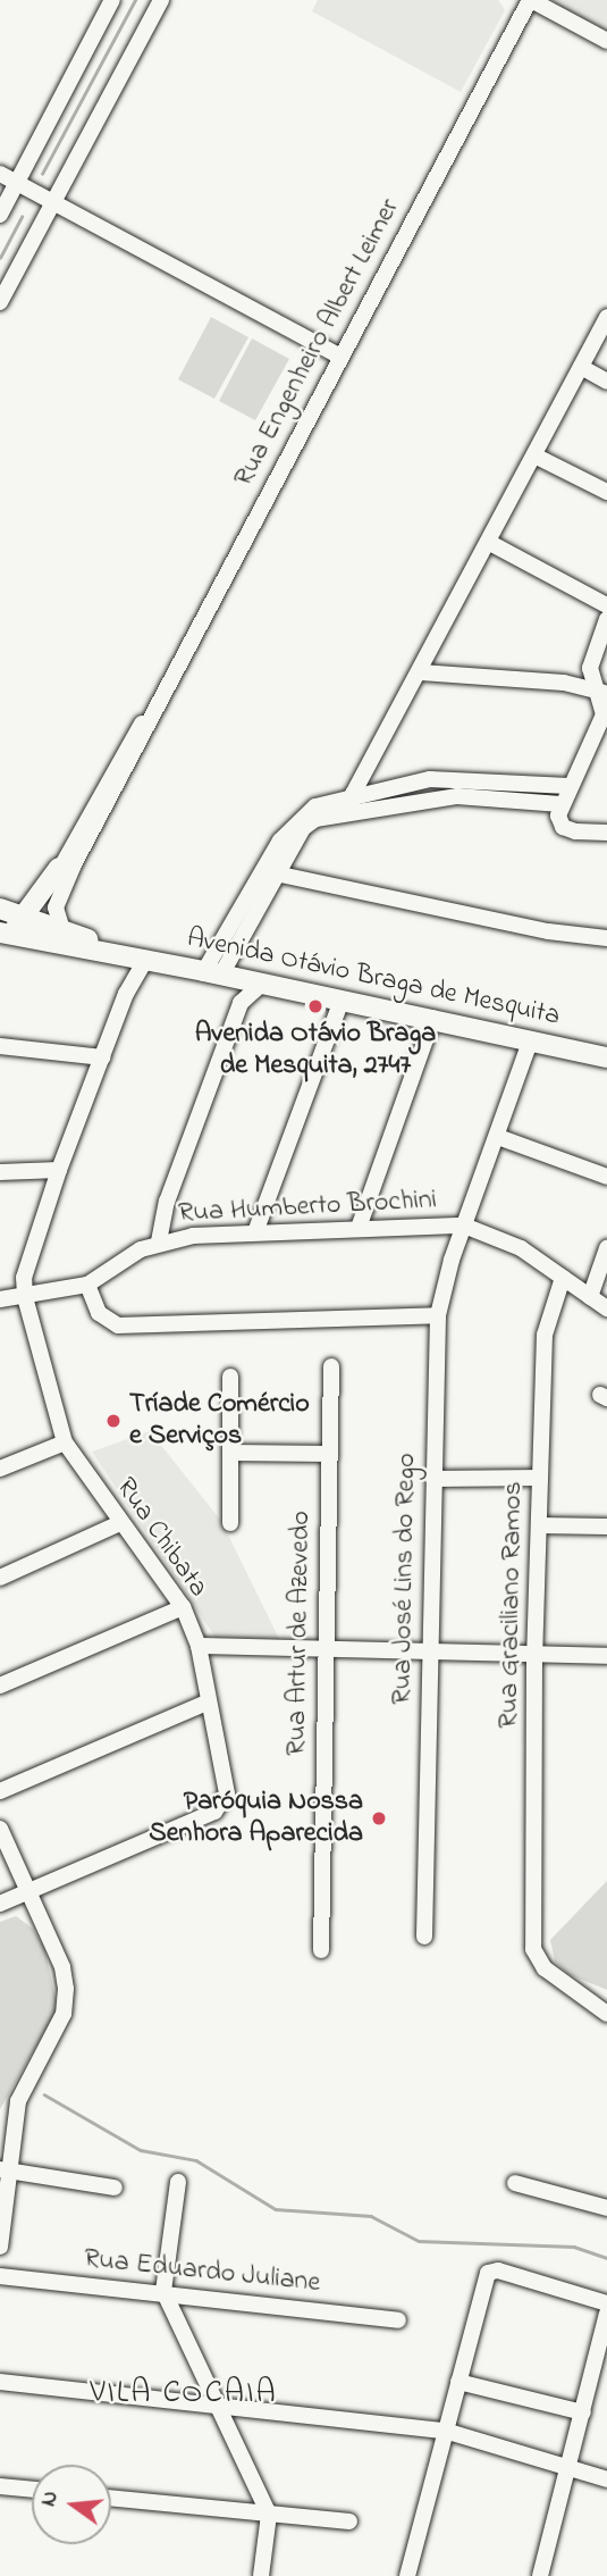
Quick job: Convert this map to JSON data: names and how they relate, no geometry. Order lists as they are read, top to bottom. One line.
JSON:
{"streets":{"main road":["Avenida Otávio Braga de Mesquita"],"street":["Rua Engenheiro Albert Leimer","Rua Humberto Brochini","Rua Chibata","Rua José Lins do Rego","Rua Graciliano Ramos","Rua Artur de Azevedo","Rua Eduardo Juliane"]},"crossings":[["Rua Engenheiro Albert Leimer","Avenida Otávio Braga de Mesquita"],["Avenida Otávio Braga de Mesquita","Rua José Lins do Rego"],["Rua Humberto Brochini","Rua Chibata"],["Rua Humberto Brochini","Rua José Lins do Rego"],["Rua Humberto Brochini","Rua Graciliano Ramos"]],"districts":["VILA COCAIA"],"places":["Avenida Otávio Braga de Mesquita, 2747","Tríade Comércio e Serviços","Paróquia Nossa Senhora Aparecida"],"north":"left"}
